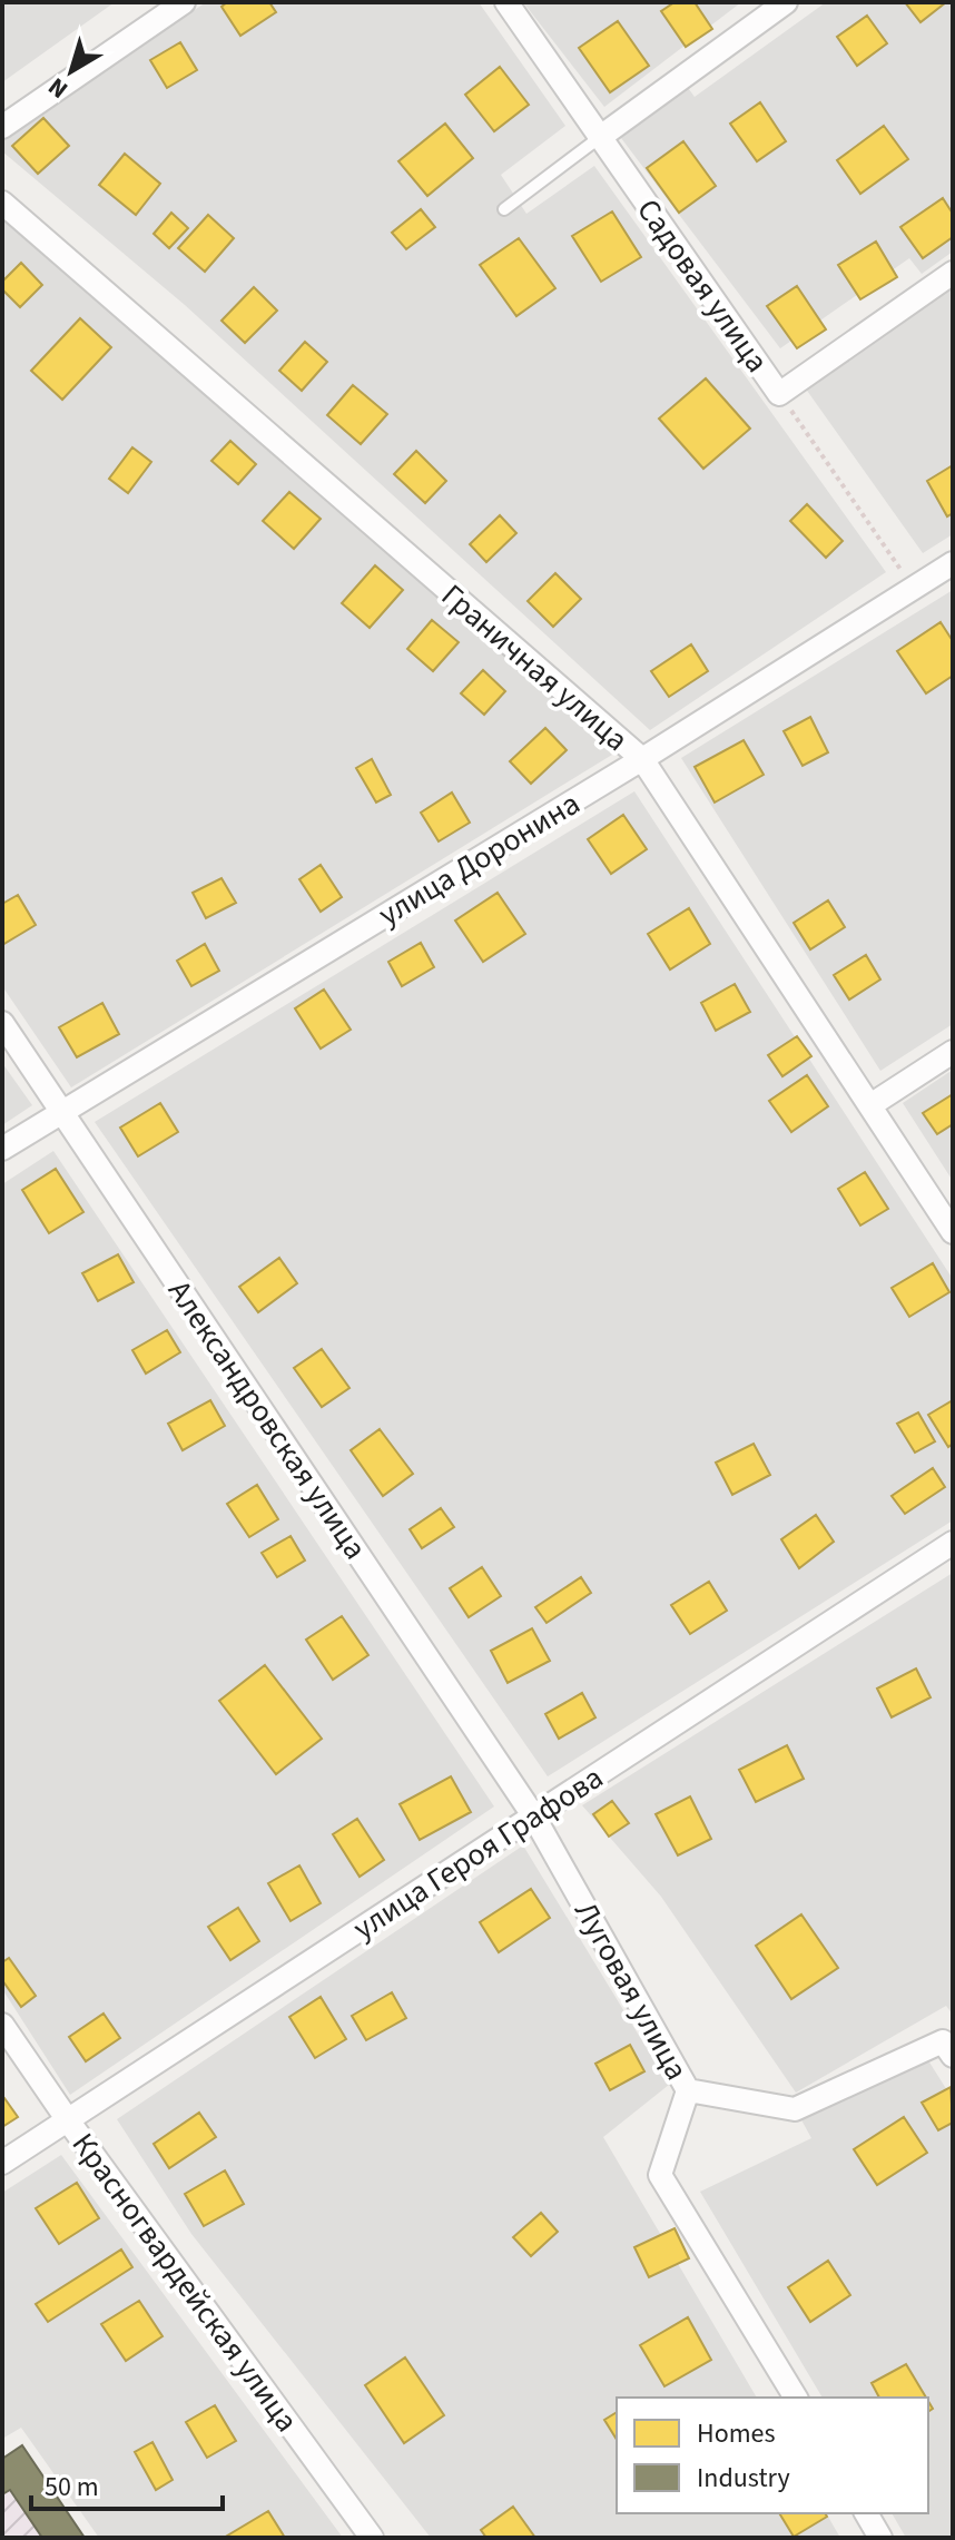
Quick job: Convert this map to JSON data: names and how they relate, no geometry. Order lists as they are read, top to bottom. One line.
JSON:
{"streets":{"street":["Садовая улица","Граничная улица","улица Доронина","Александровская улица","улица Героя Графова","Луговая улица","Красногвардейская улица"]},"crossings":[["Граничная улица","улица Доронина"],["улица Доронина","Александровская улица"],["Александровская улица","улица Героя Графова"],["Александровская улица","Луговая улица"],["улица Героя Графова","Луговая улица"],["улица Героя Графова","Красногвардейская улица"]],"legend":["Homes","Industry"],"scale_bar":"50 m","north":"bottom left"}
